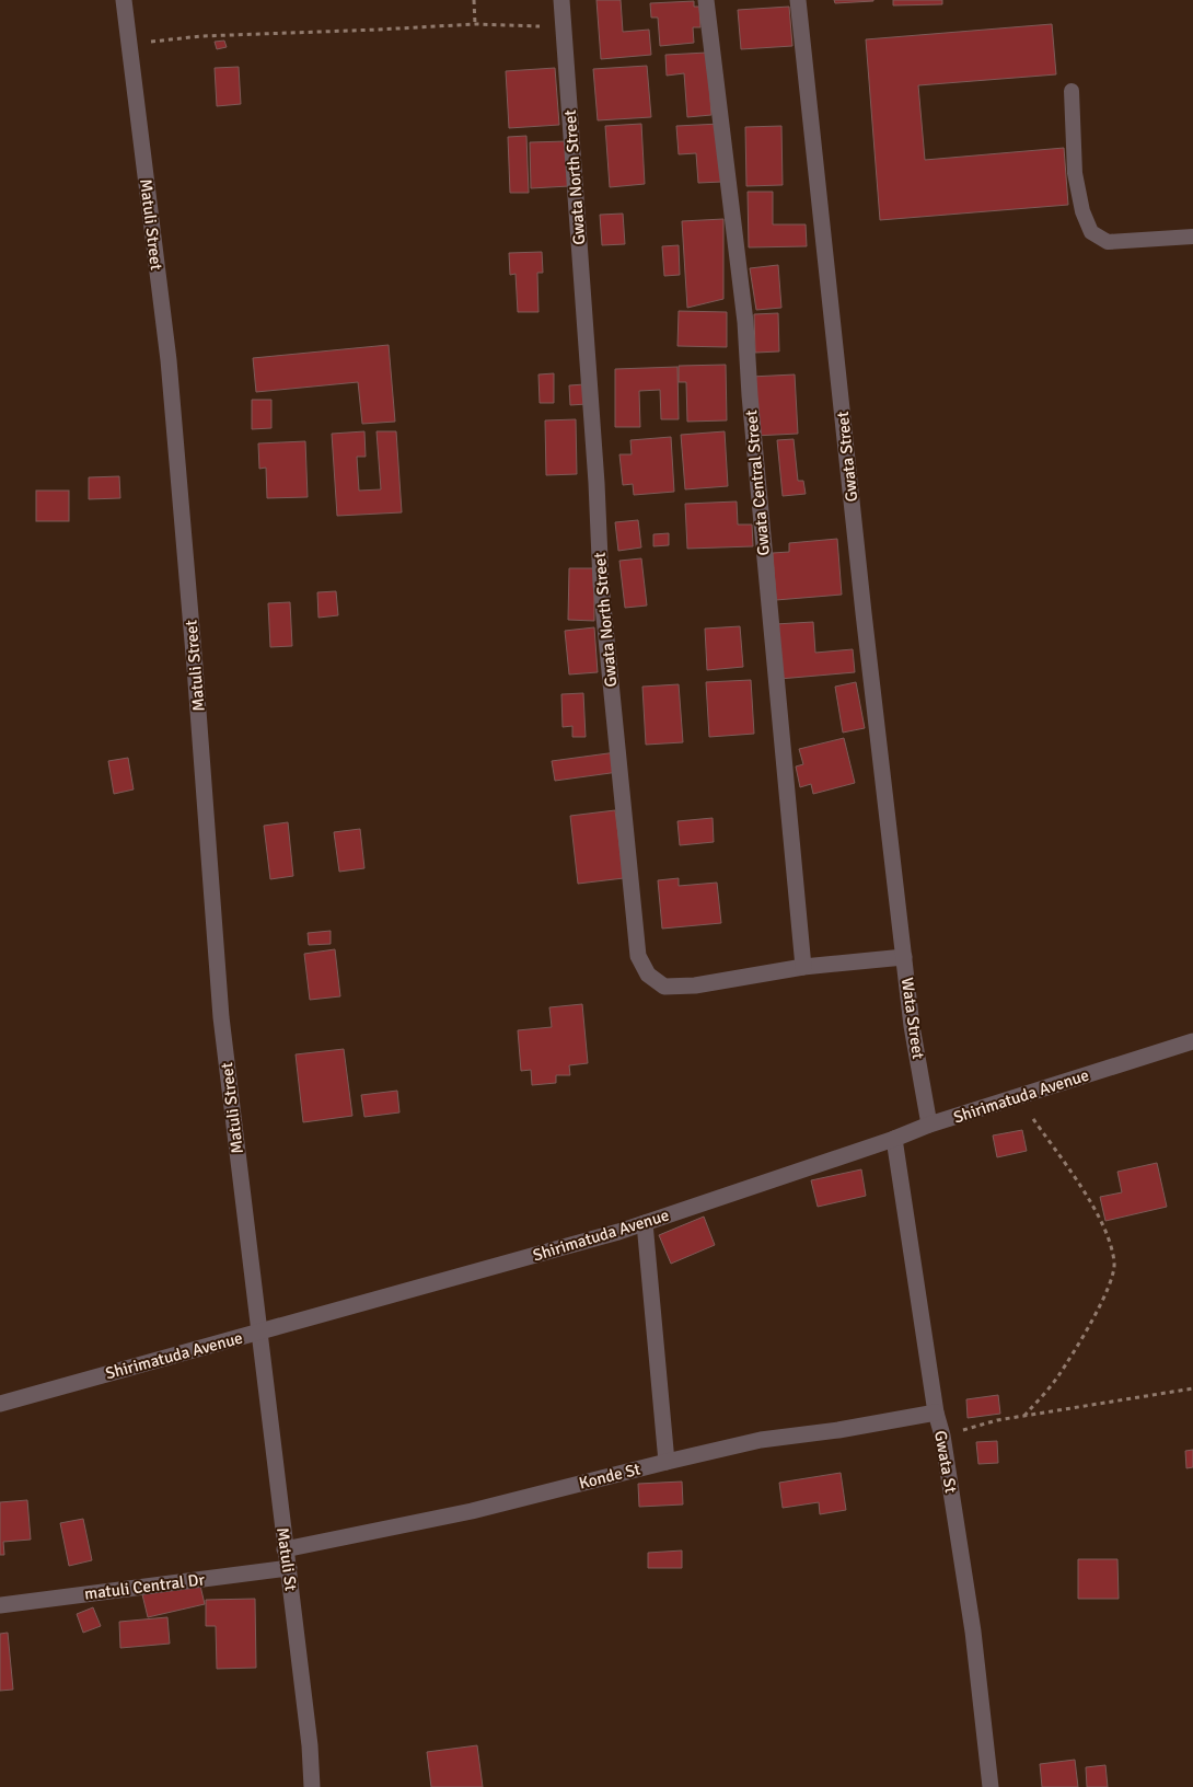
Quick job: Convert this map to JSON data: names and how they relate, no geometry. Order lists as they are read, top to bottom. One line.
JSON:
{"streets":{"street":["Gwata North Street","Matuli Street","Gwata Street","Gwata Central Street","Wata Street","Shirimatuda Avenue","Gwata St","Konde St","Matuli St","matuli Central Dr"]},"crossings":[["Gwata North Street","Gwata Central Street"],["Gwata North Street","Wata Street"],["Matuli Street","Shirimatuda Avenue"],["Matuli Street","Matuli St"],["Gwata Street","Wata Street"],["Wata Street","Shirimatuda Avenue"],["Shirimatuda Avenue","Gwata St"],["Shirimatuda Avenue","Matuli St"],["Gwata St","Konde St"],["Konde St","Matuli St"],["Matuli St","matuli Central Dr"]]}
